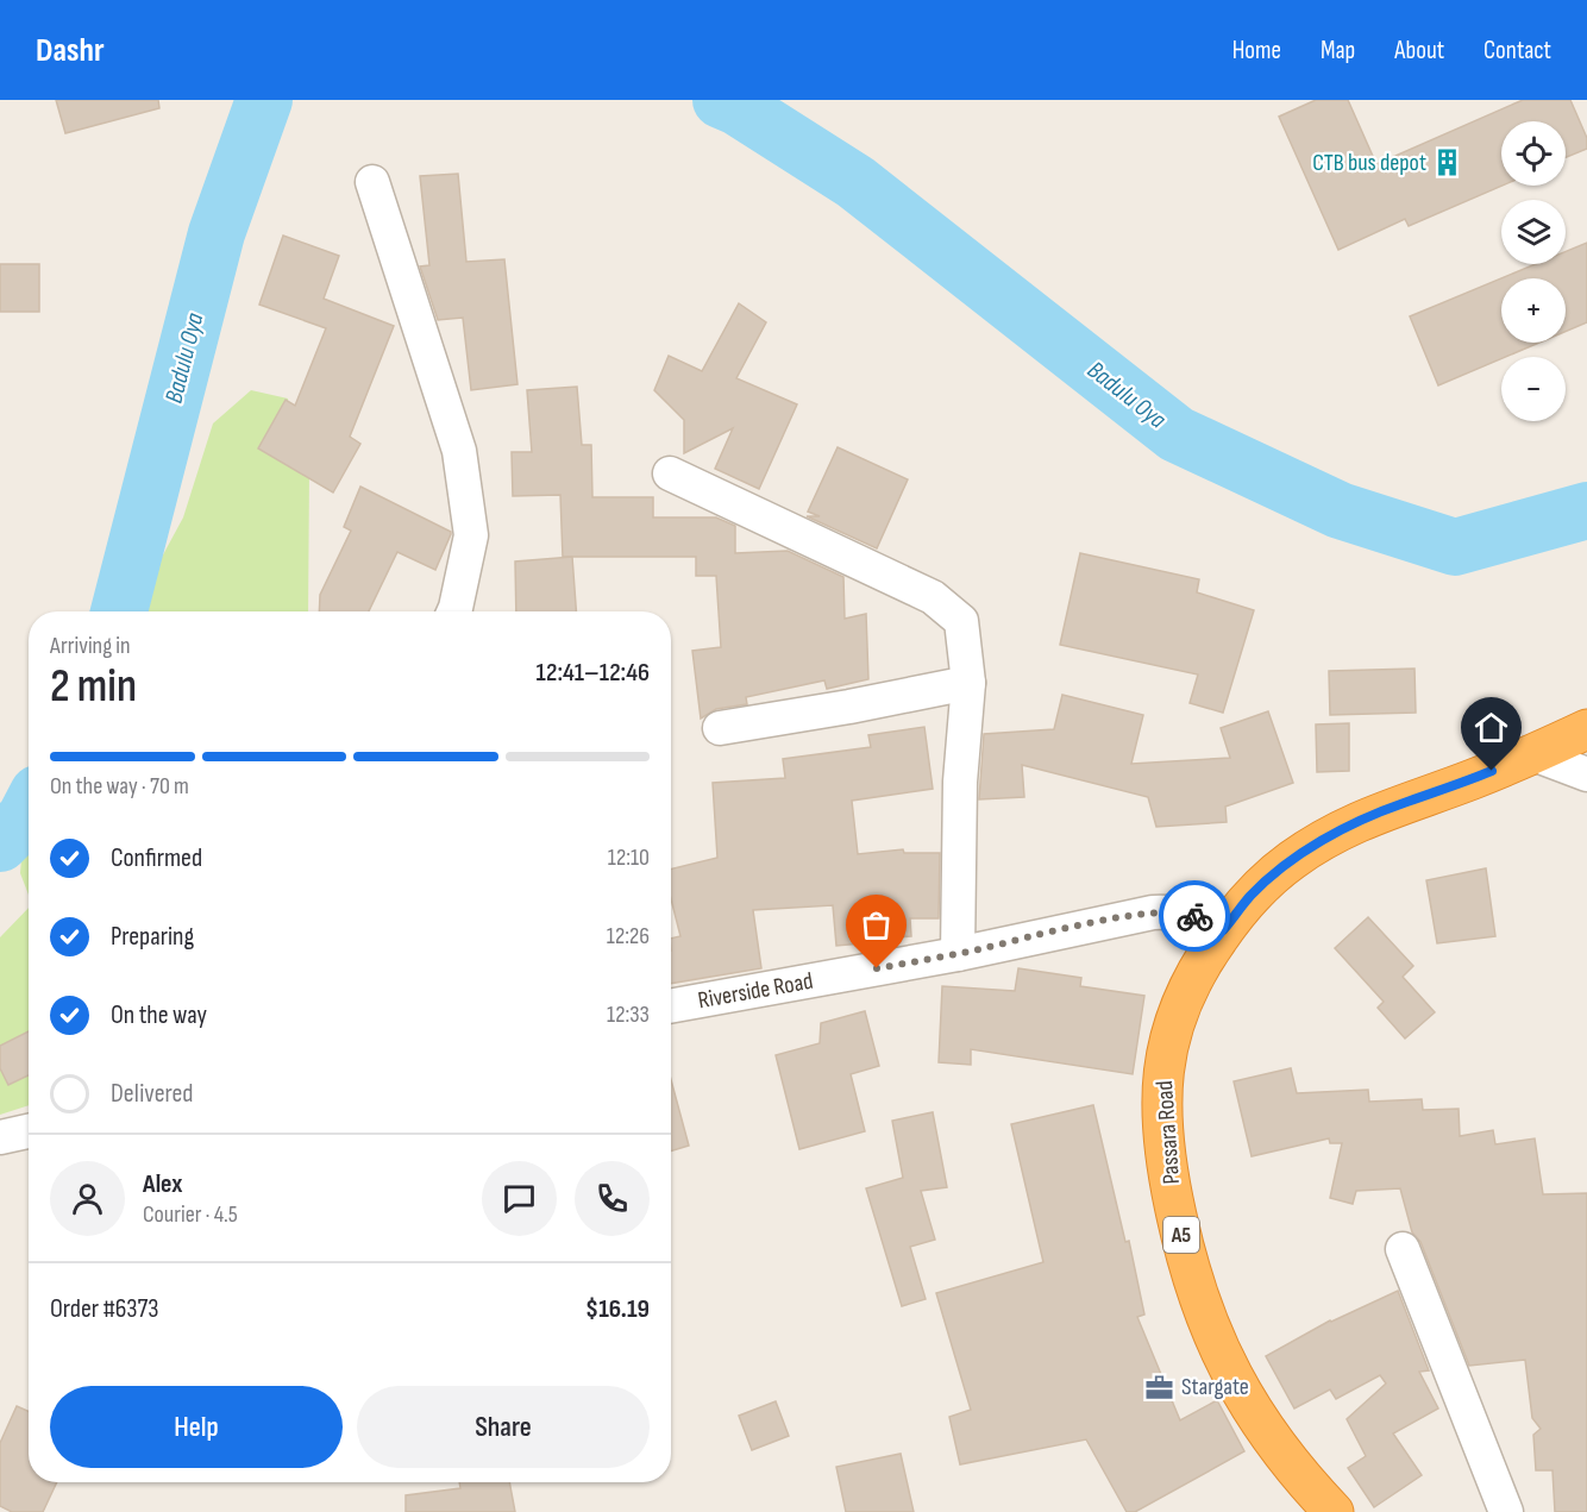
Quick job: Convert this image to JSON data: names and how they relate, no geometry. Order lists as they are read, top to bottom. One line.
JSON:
{"streets":{"highway":["Passara Road","A5"],"street":["Riverside Road"]},"crossings":[["Riverside Road","Passara Road"]],"water":["Badulu Oya"],"places":{"building":["CTB bus depot"],"office":["Stargate"]},"page":{"header":"Dashr","nav":["Home","Map","About","Contact"],"map_buttons":["+","−"],"heading":["2 min","Arriving in","12:41–12:46"],"panel":["Alex","Courier · 4.5","Order #6373","$16.19"],"bar":"On the way · 70 m","list":[["Confirmed","12:10"],["Preparing","12:26"],["On the way","12:33"],"Delivered"],"buttons":["Help","Share"]}}
